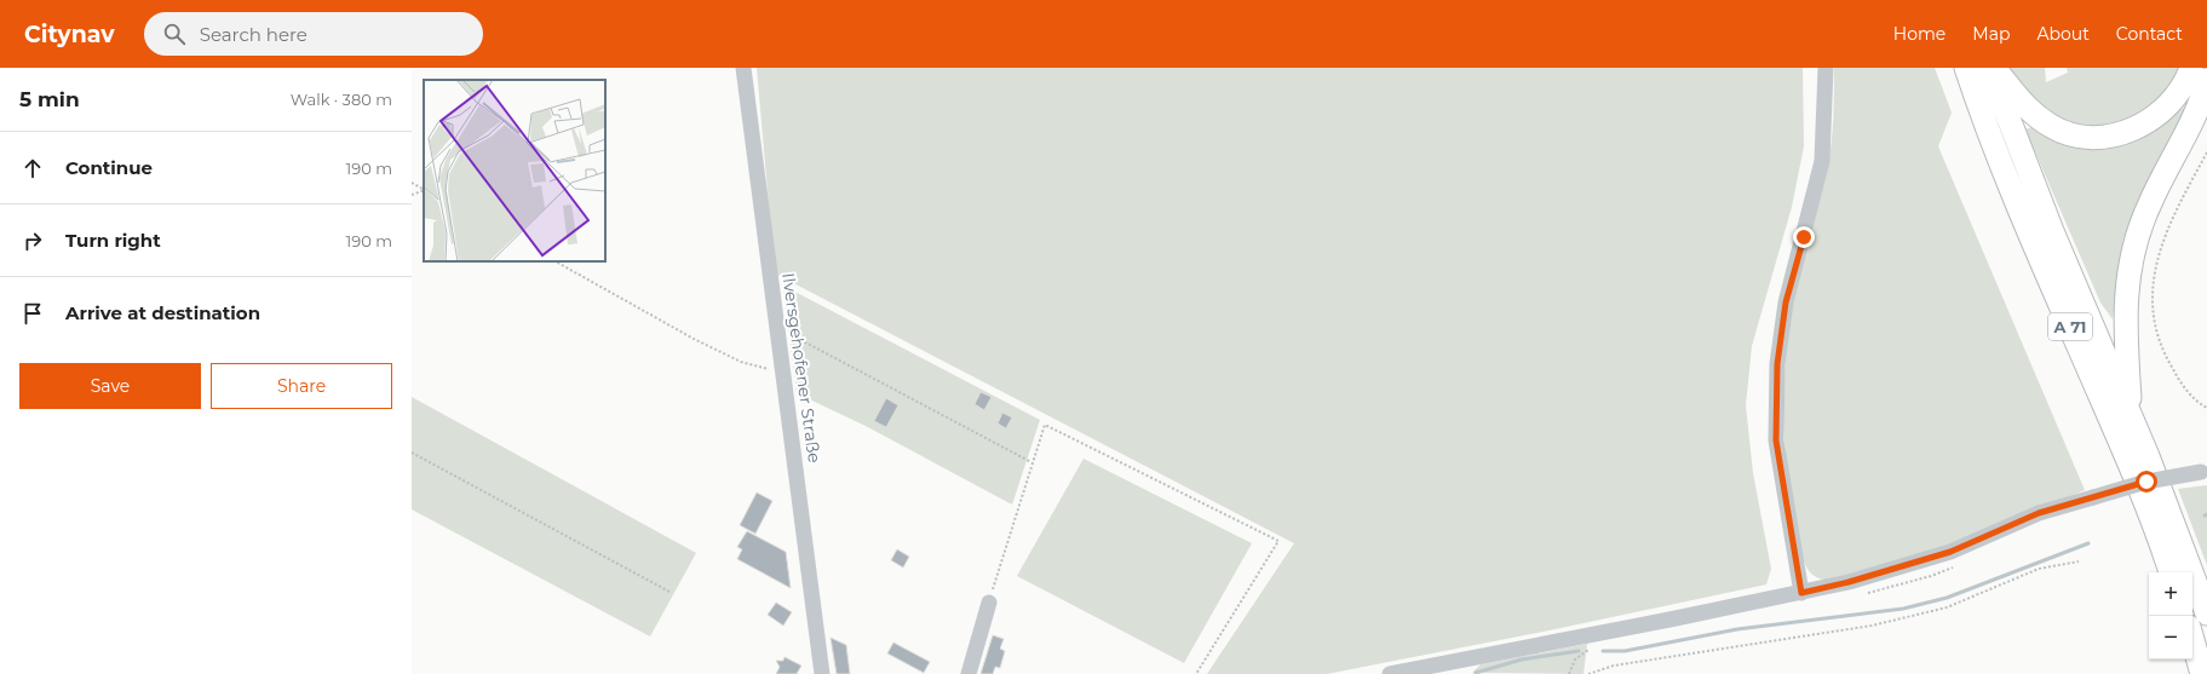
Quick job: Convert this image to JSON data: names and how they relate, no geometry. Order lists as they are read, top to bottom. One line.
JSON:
{"streets":{"highway":["A 71"],"street":["Ilversgehofener Straße"]},"page":{"header":"Citynav","search":"Search here","nav":["Home","Map","About","Contact"],"heading":["5 min","Walk · 380 m"],"list":[["Continue","190 m"],["Turn right","190 m"],"Arrive at destination"],"buttons":["Save","Share"],"map_buttons":["+","−"]}}
